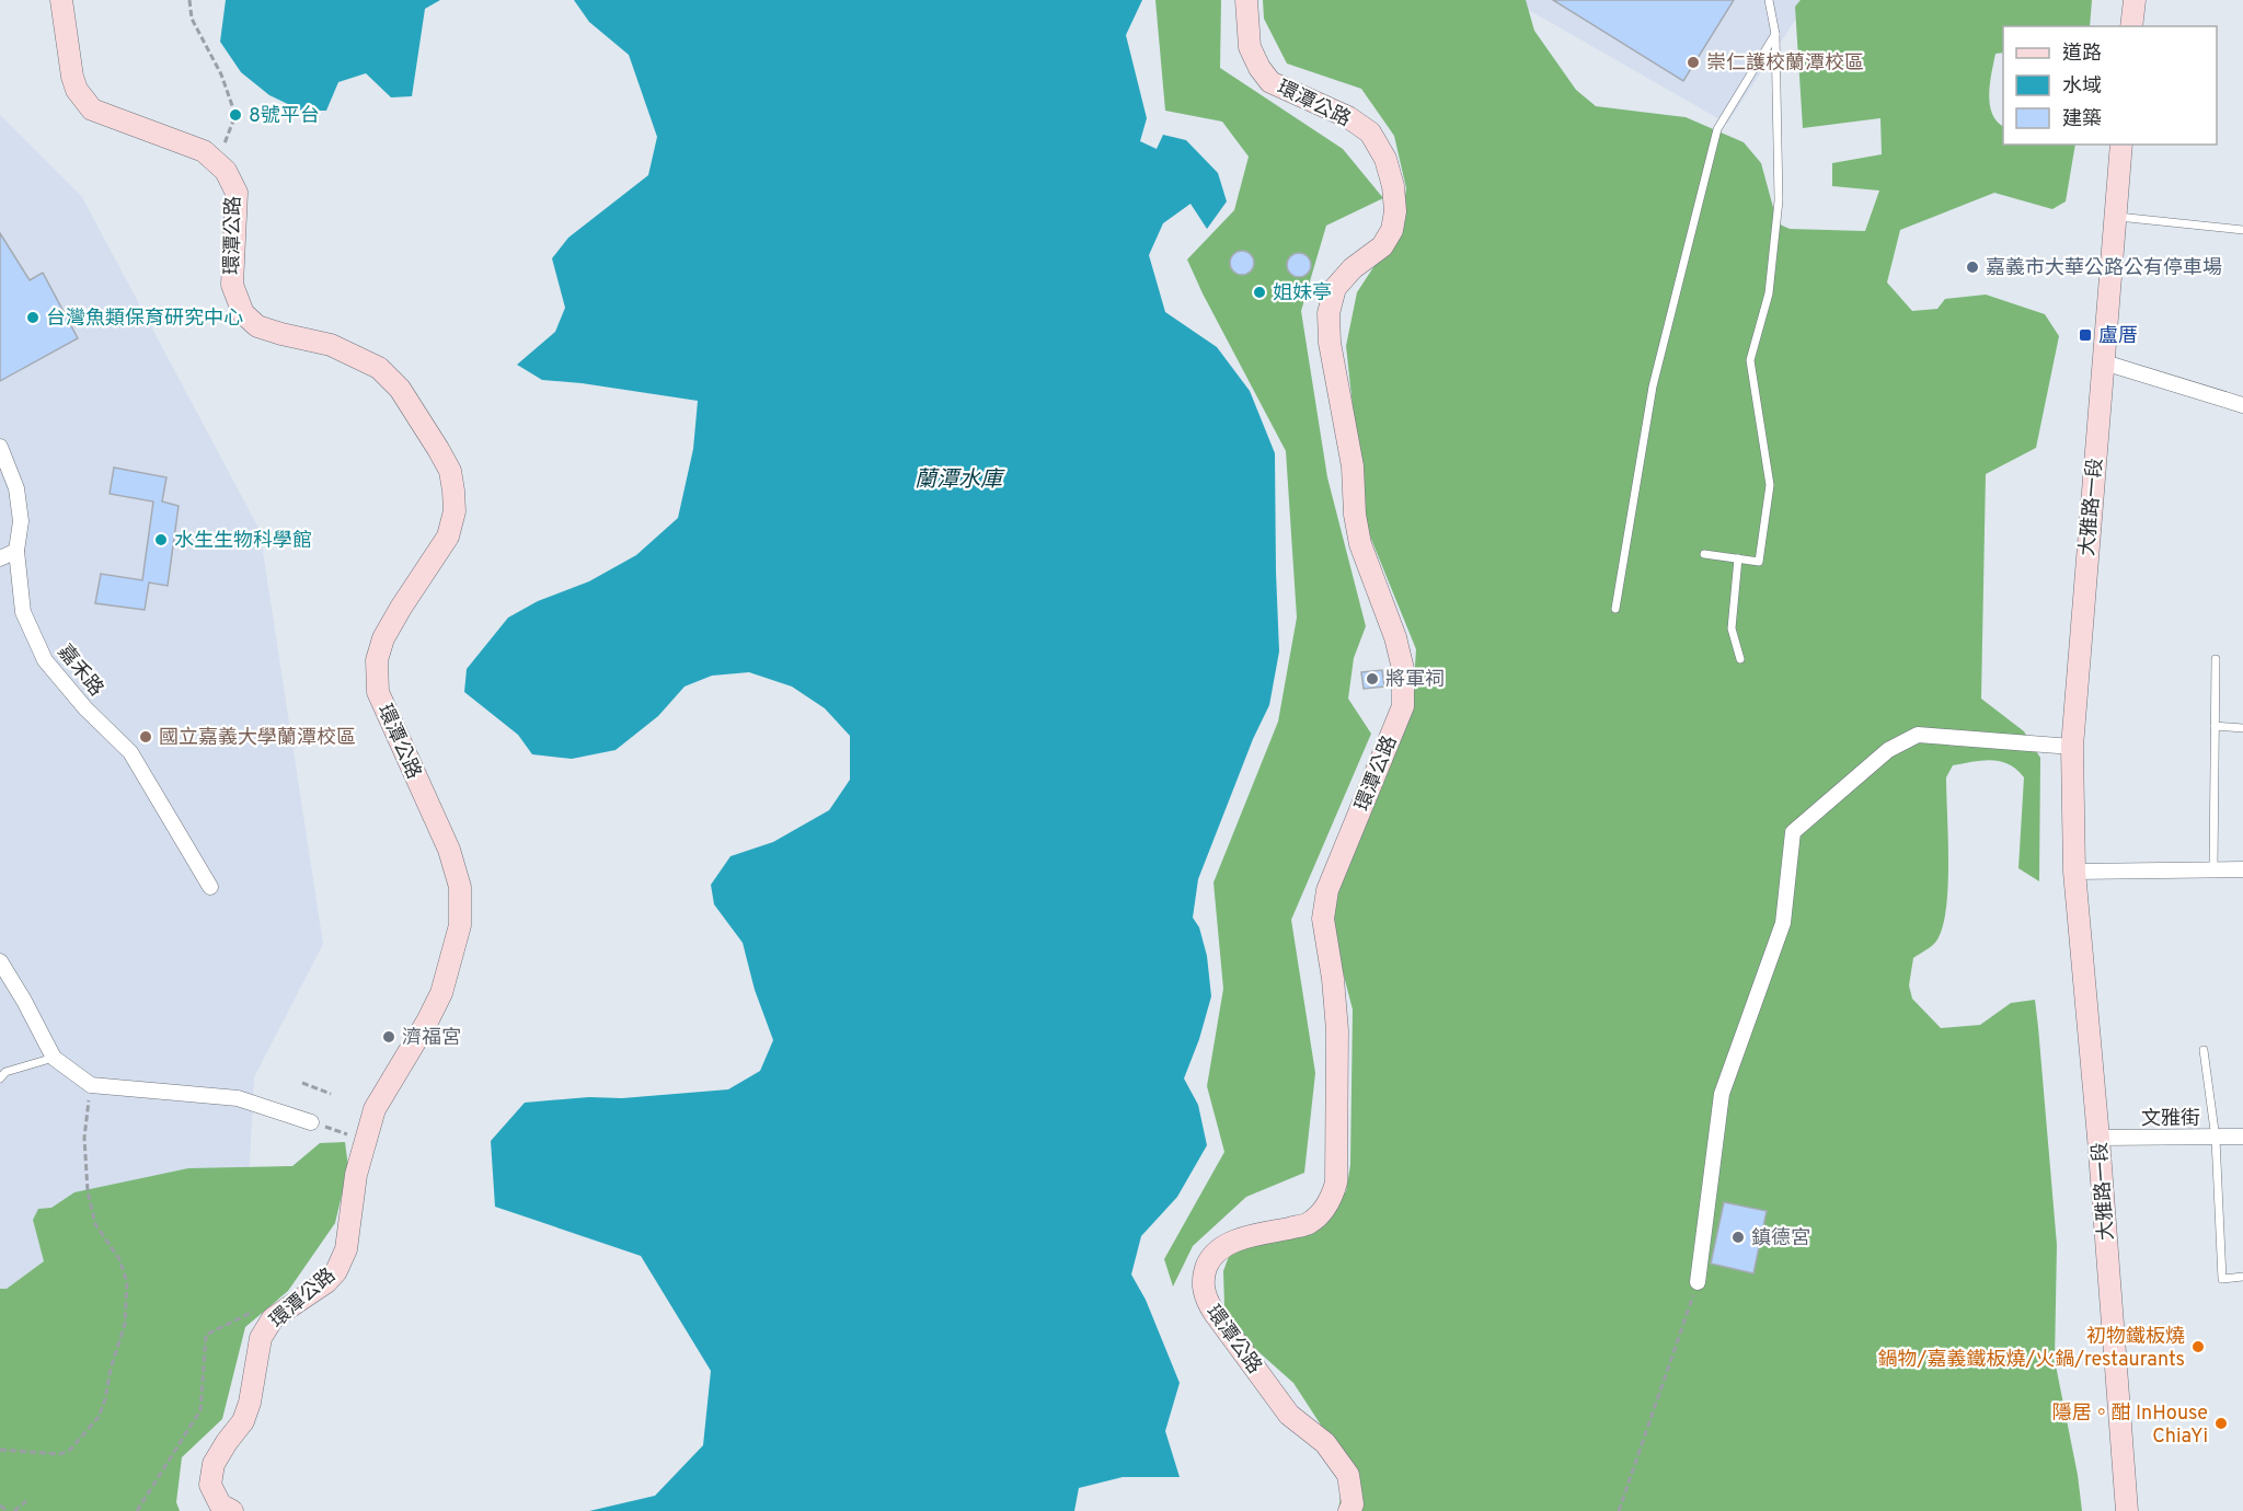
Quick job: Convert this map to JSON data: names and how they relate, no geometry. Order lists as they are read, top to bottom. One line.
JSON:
{"streets":{"street":["環潭公路","大雅路一段","嘉禾路","文雅街"]},"crossings":[["大雅路一段","文雅街"]],"water":["蘭潭水庫"],"places":{"other":["崇仁護校蘭潭校區","8號平台","嘉義市大華公路公有停車場","姐妹亭","台灣魚類保育研究中心","水生生物科學館","將軍祠","國立嘉義大學蘭潭校區","濟福宮","鎮德宮","初物鐵板燒 鍋物/嘉義鐵板燒/火鍋/restaurants","隱居。酣 InHouse ChiaYi"],"transit":["盧厝"]},"legend":["道路","水域","建築"]}
